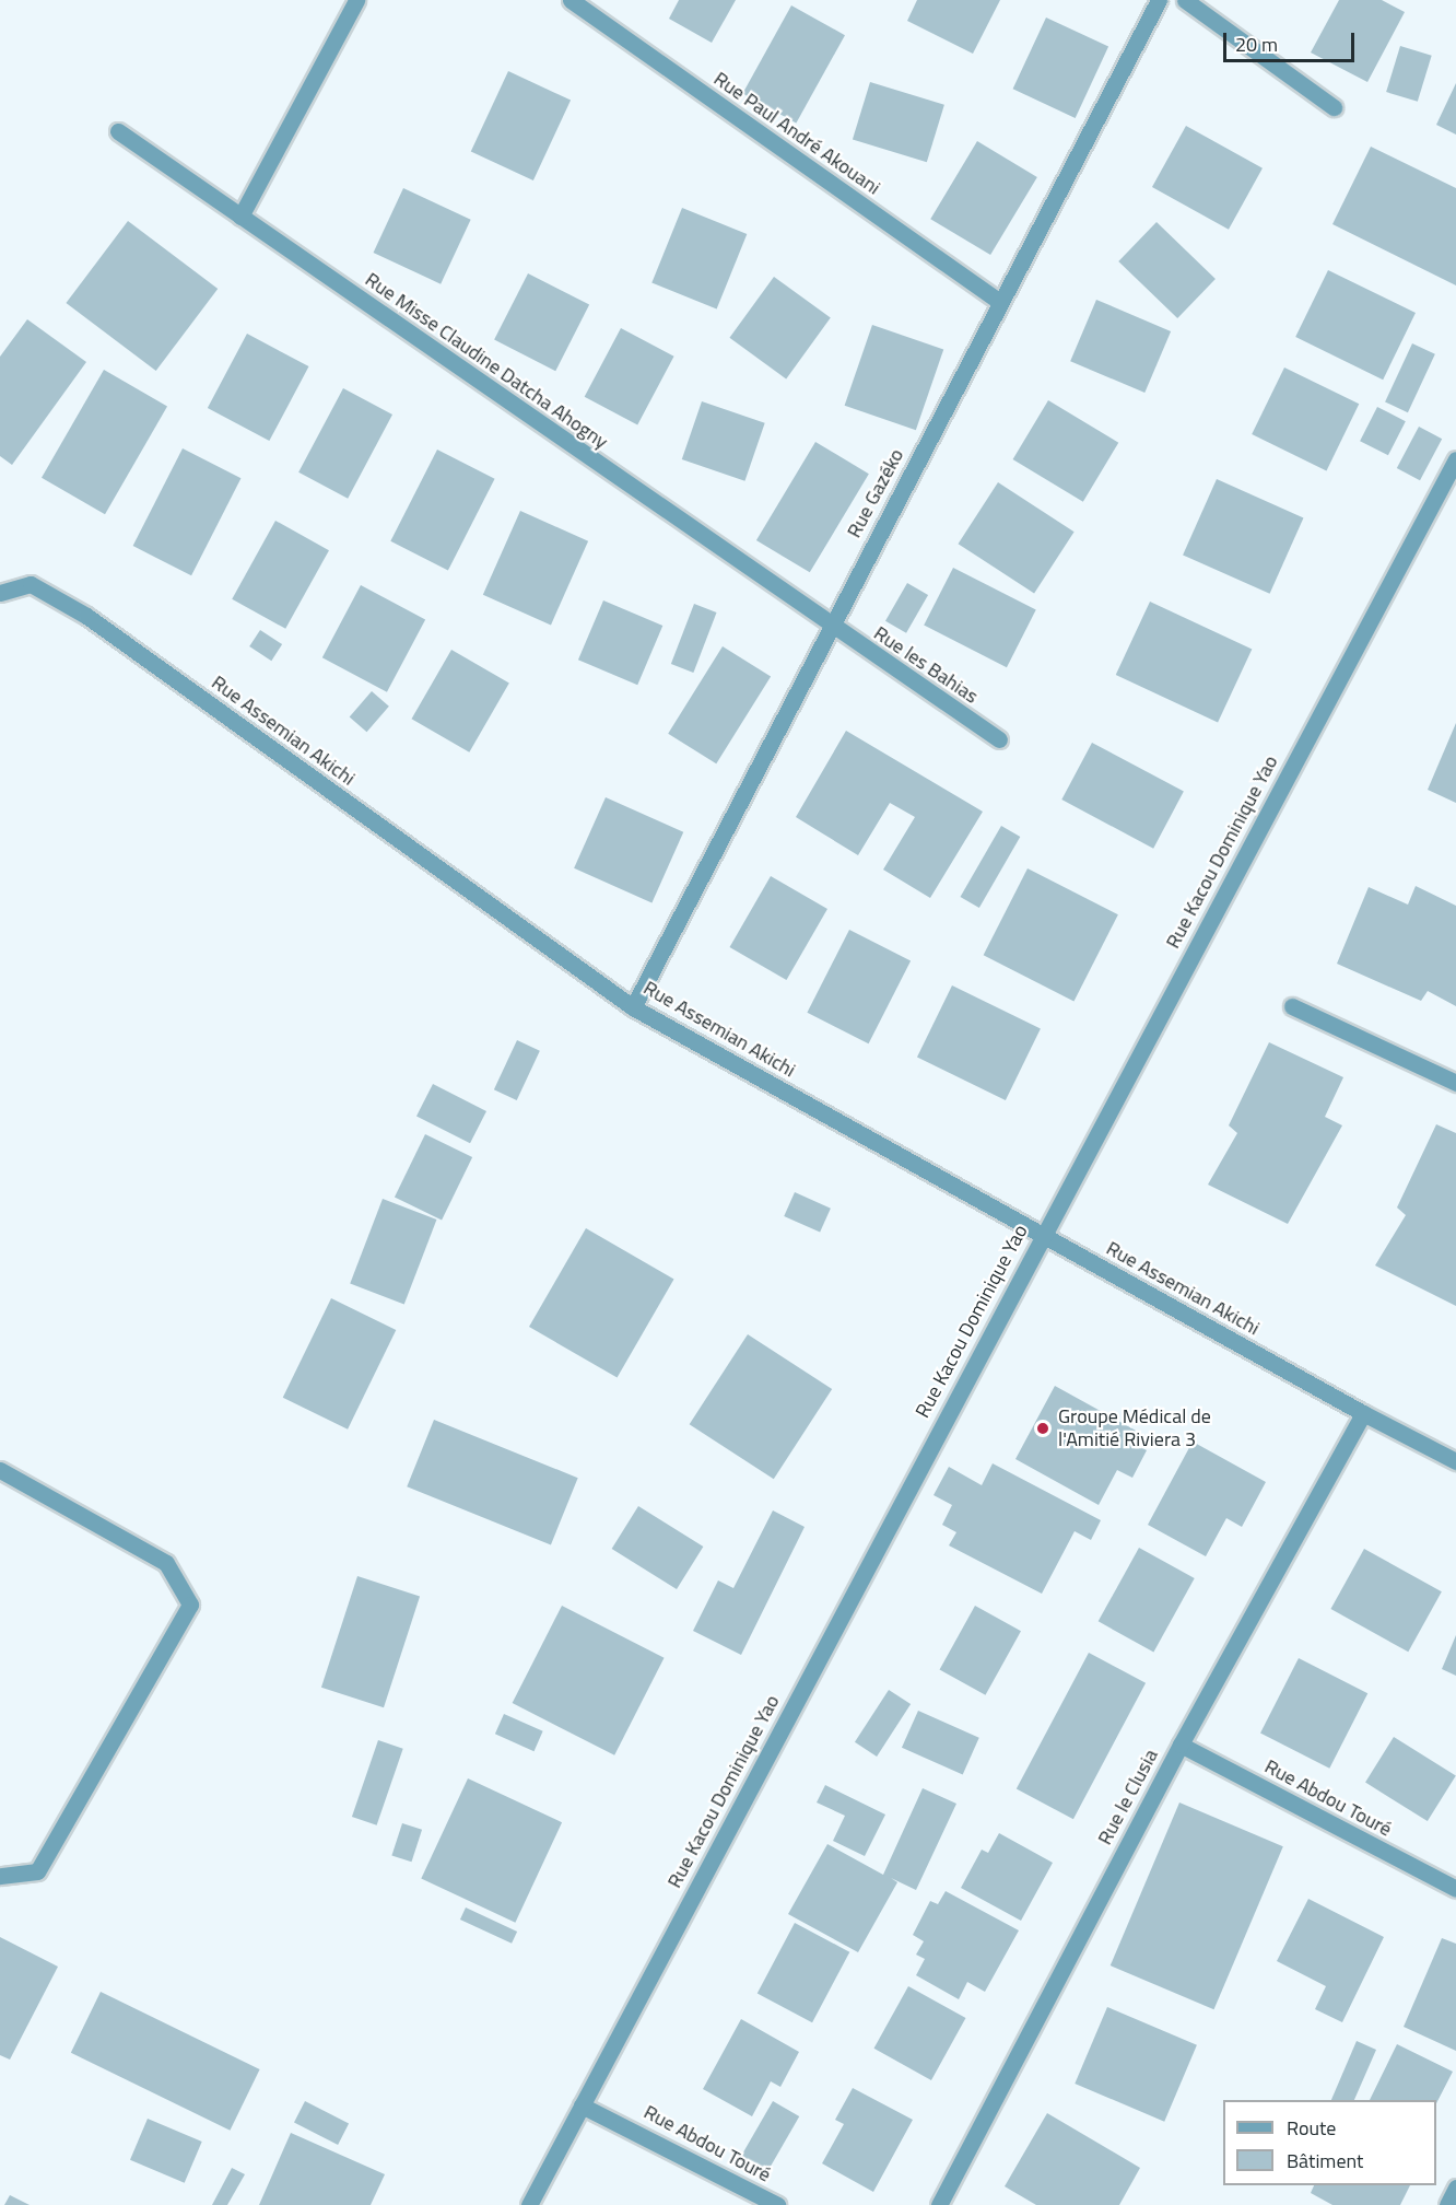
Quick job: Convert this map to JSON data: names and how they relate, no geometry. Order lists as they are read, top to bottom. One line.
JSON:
{"streets":{"street":["Rue Paul André Akouani","Rue Misse Claudine Datcha Ahogny","Rue Gazéko","Rue les Bahias","Rue Assemian Akichi","Rue Kacou Dominique Yao","Rue le Clusia","Rue Abdou Touré"]},"crossings":[["Rue Paul André Akouani","Rue Gazéko"],["Rue Misse Claudine Datcha Ahogny","Rue Gazéko"],["Rue Misse Claudine Datcha Ahogny","Rue les Bahias"],["Rue Gazéko","Rue les Bahias"],["Rue Gazéko","Rue Assemian Akichi"],["Rue Assemian Akichi","Rue Kacou Dominique Yao"],["Rue Assemian Akichi","Rue le Clusia"],["Rue Kacou Dominique Yao","Rue Abdou Touré"],["Rue le Clusia","Rue Abdou Touré"]],"places":["Groupe Médical de l'Amitié Riviera 3"],"legend":["Route","Bâtiment"],"scale_bar":"20 m"}
